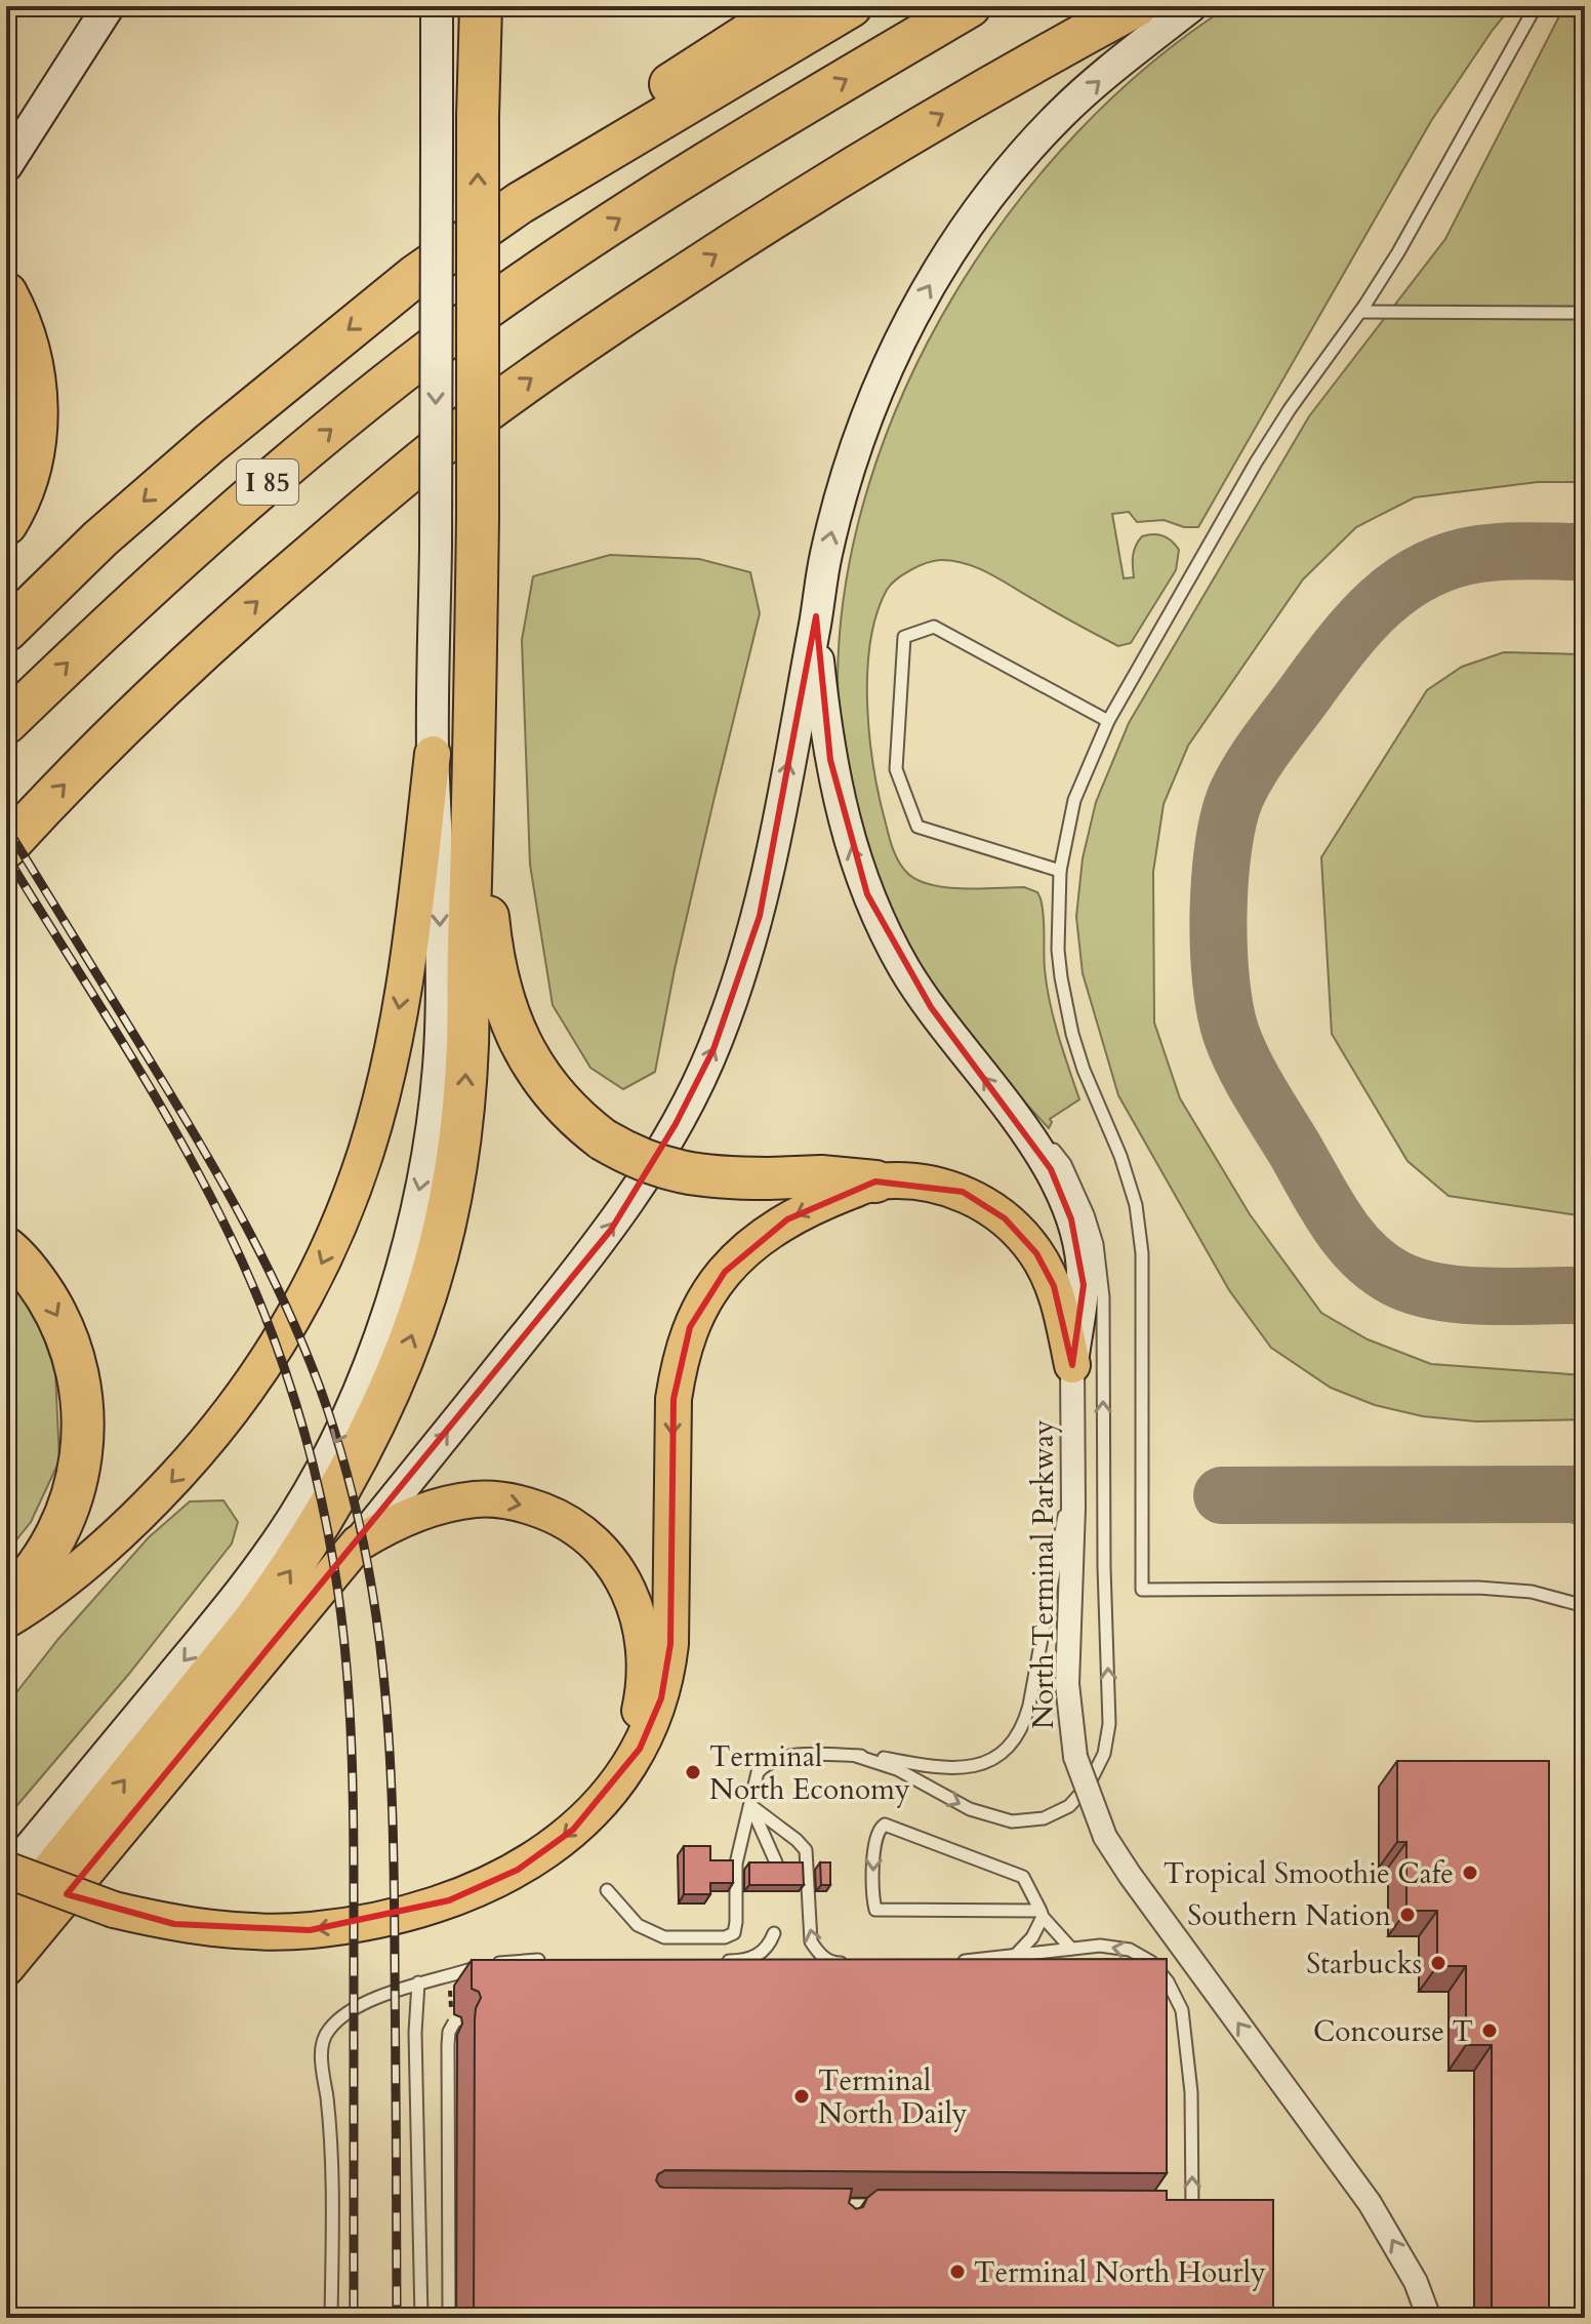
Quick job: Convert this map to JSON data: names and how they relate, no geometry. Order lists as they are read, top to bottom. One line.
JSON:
{"streets":{"highway":["I 85"],"street":["North Terminal Parkway"]},"one_way":["North Terminal Parkway"],"places":["Terminal North Economy","Tropical Smoothie Cafe","Southern Nation","Starbucks","Concourse T","Terminal North Daily","Terminal North Hourly"]}
